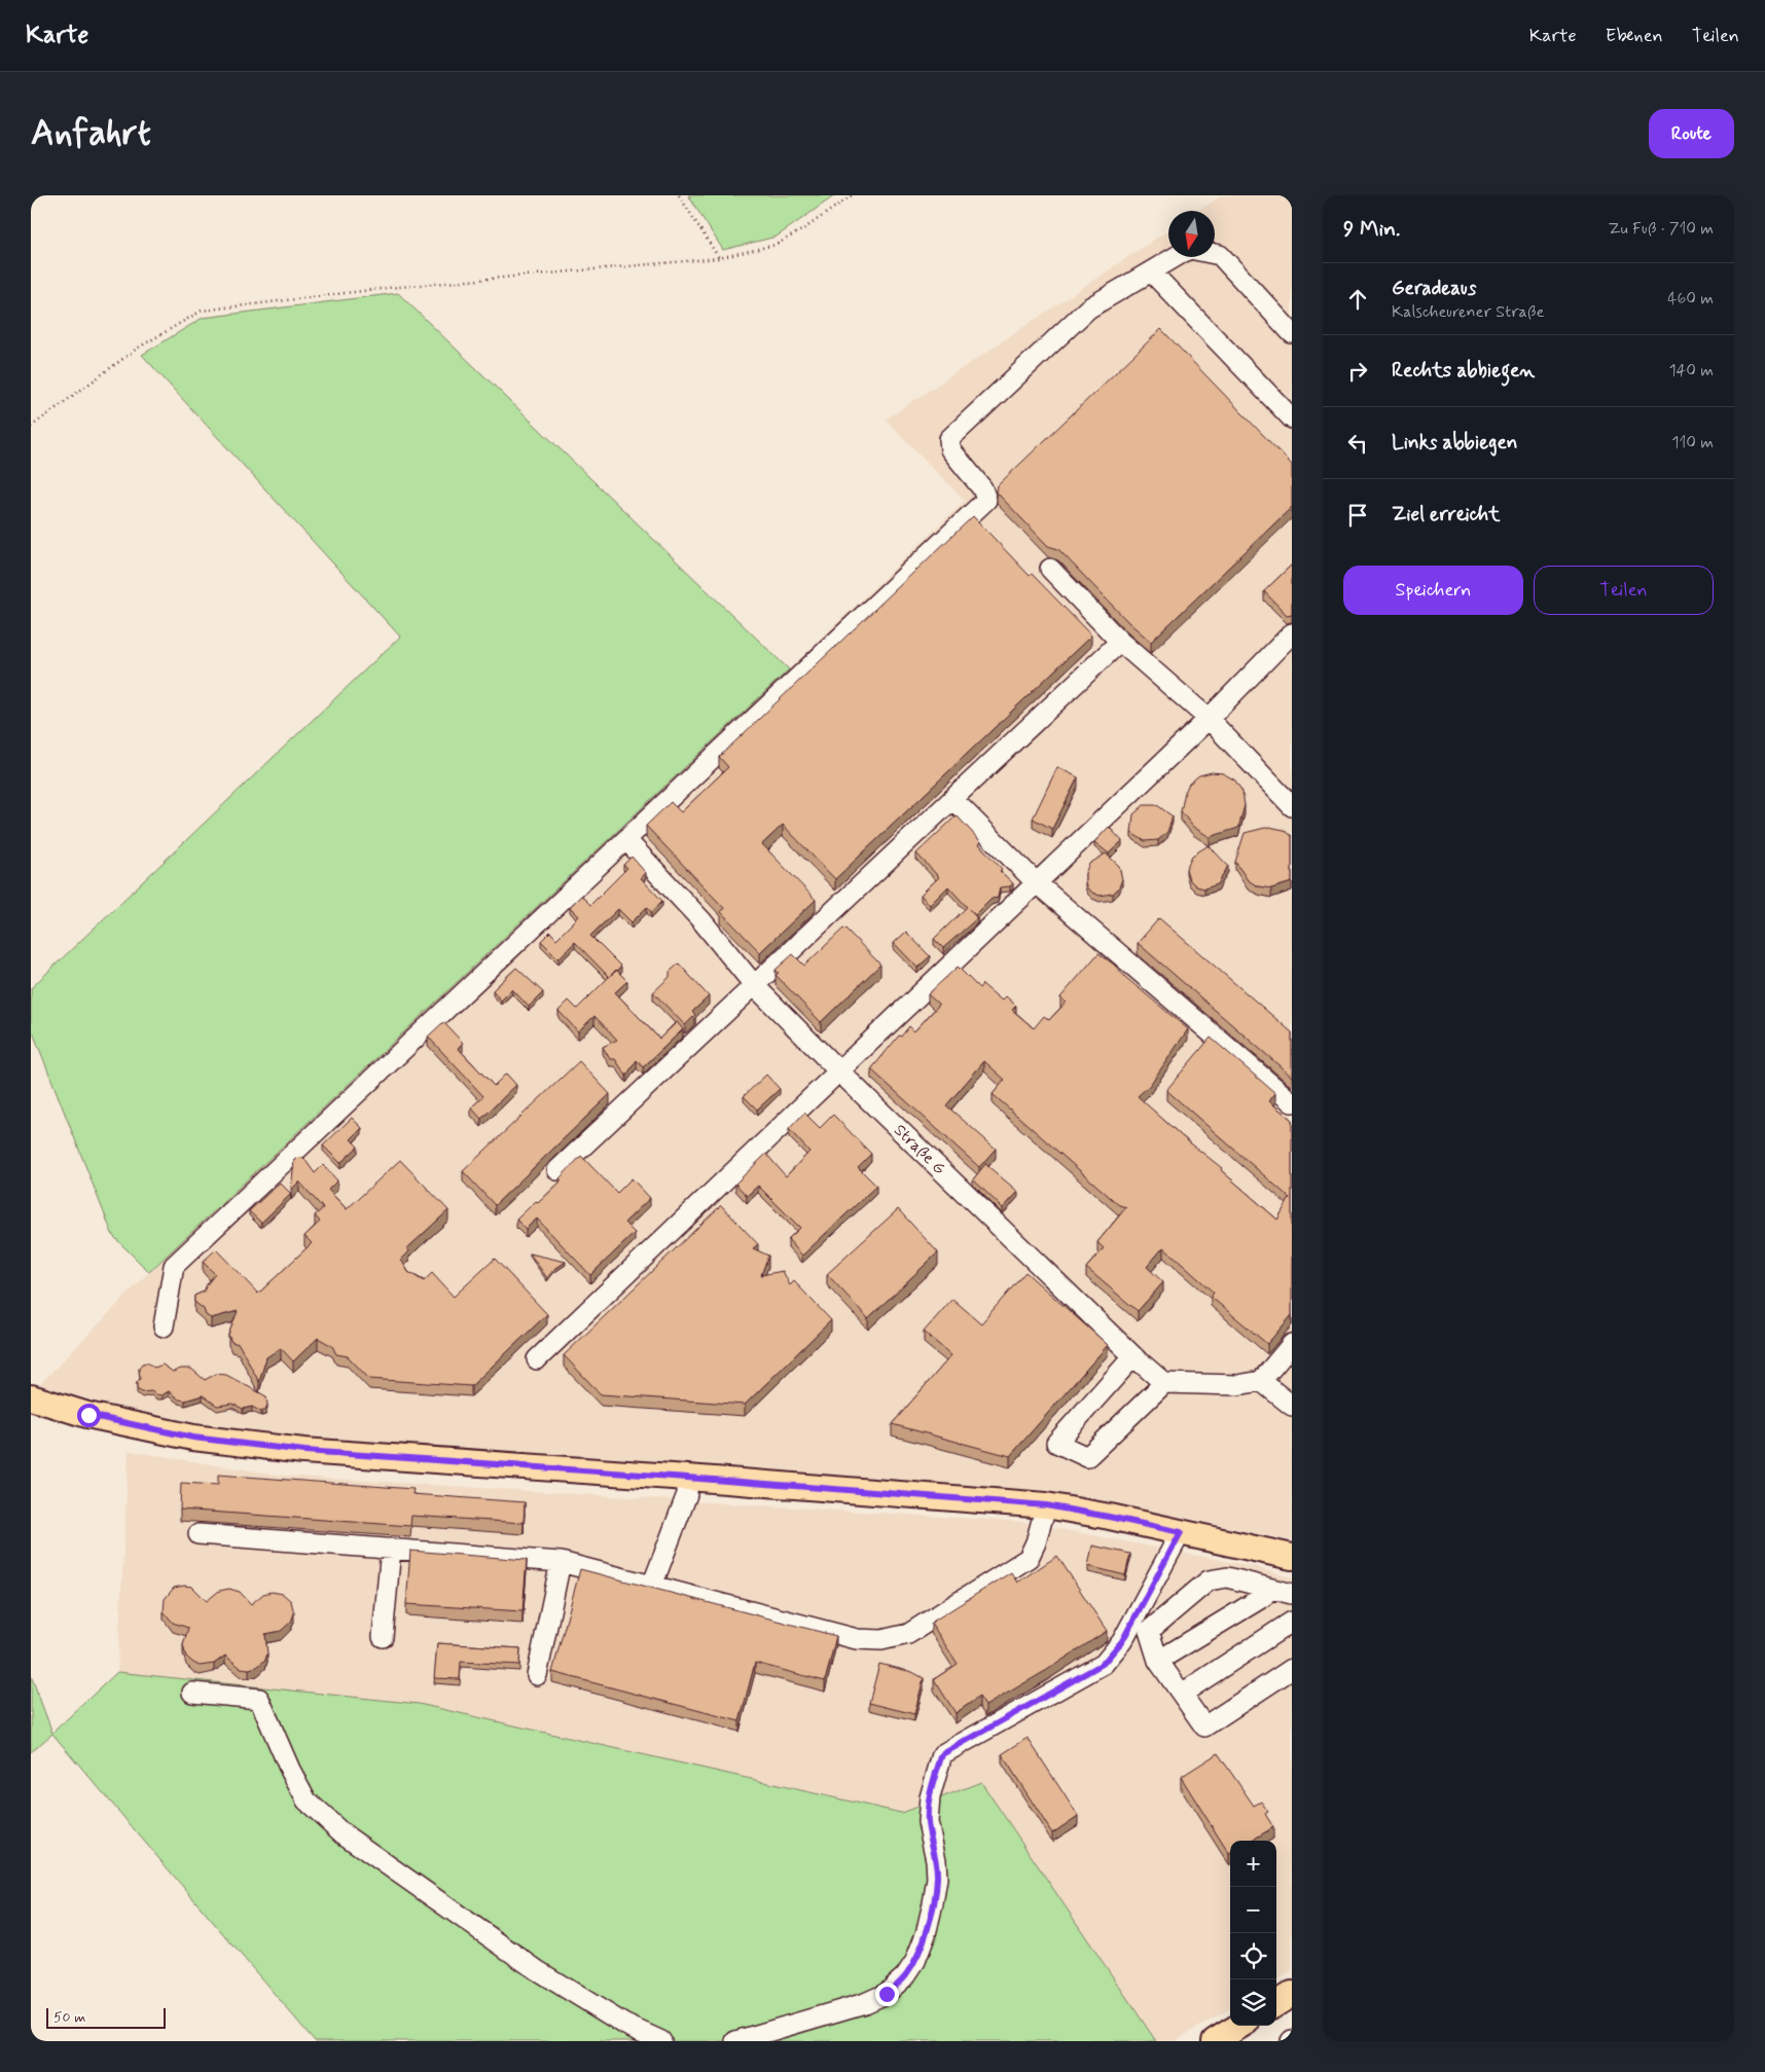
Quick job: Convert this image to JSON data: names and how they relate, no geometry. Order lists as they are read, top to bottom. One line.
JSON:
{"streets":{"lane":["Straße G"]},"scale_bar":"50 m","north":"bottom","page":{"header":"Karte","nav":["Karte","Ebenen","Teilen"],"buttons":["Route",["Speichern","Teilen"]],"title":"Anfahrt","heading":["9 Min.","Zu Fuß · 710 m"],"list":[["Geradeaus","Kalscheurener Straße","460 m"],["Rechts abbiegen","140 m"],["Links abbiegen","110 m"],"Ziel erreicht"],"map_buttons":["+","−"],"scale":"50 m"}}
